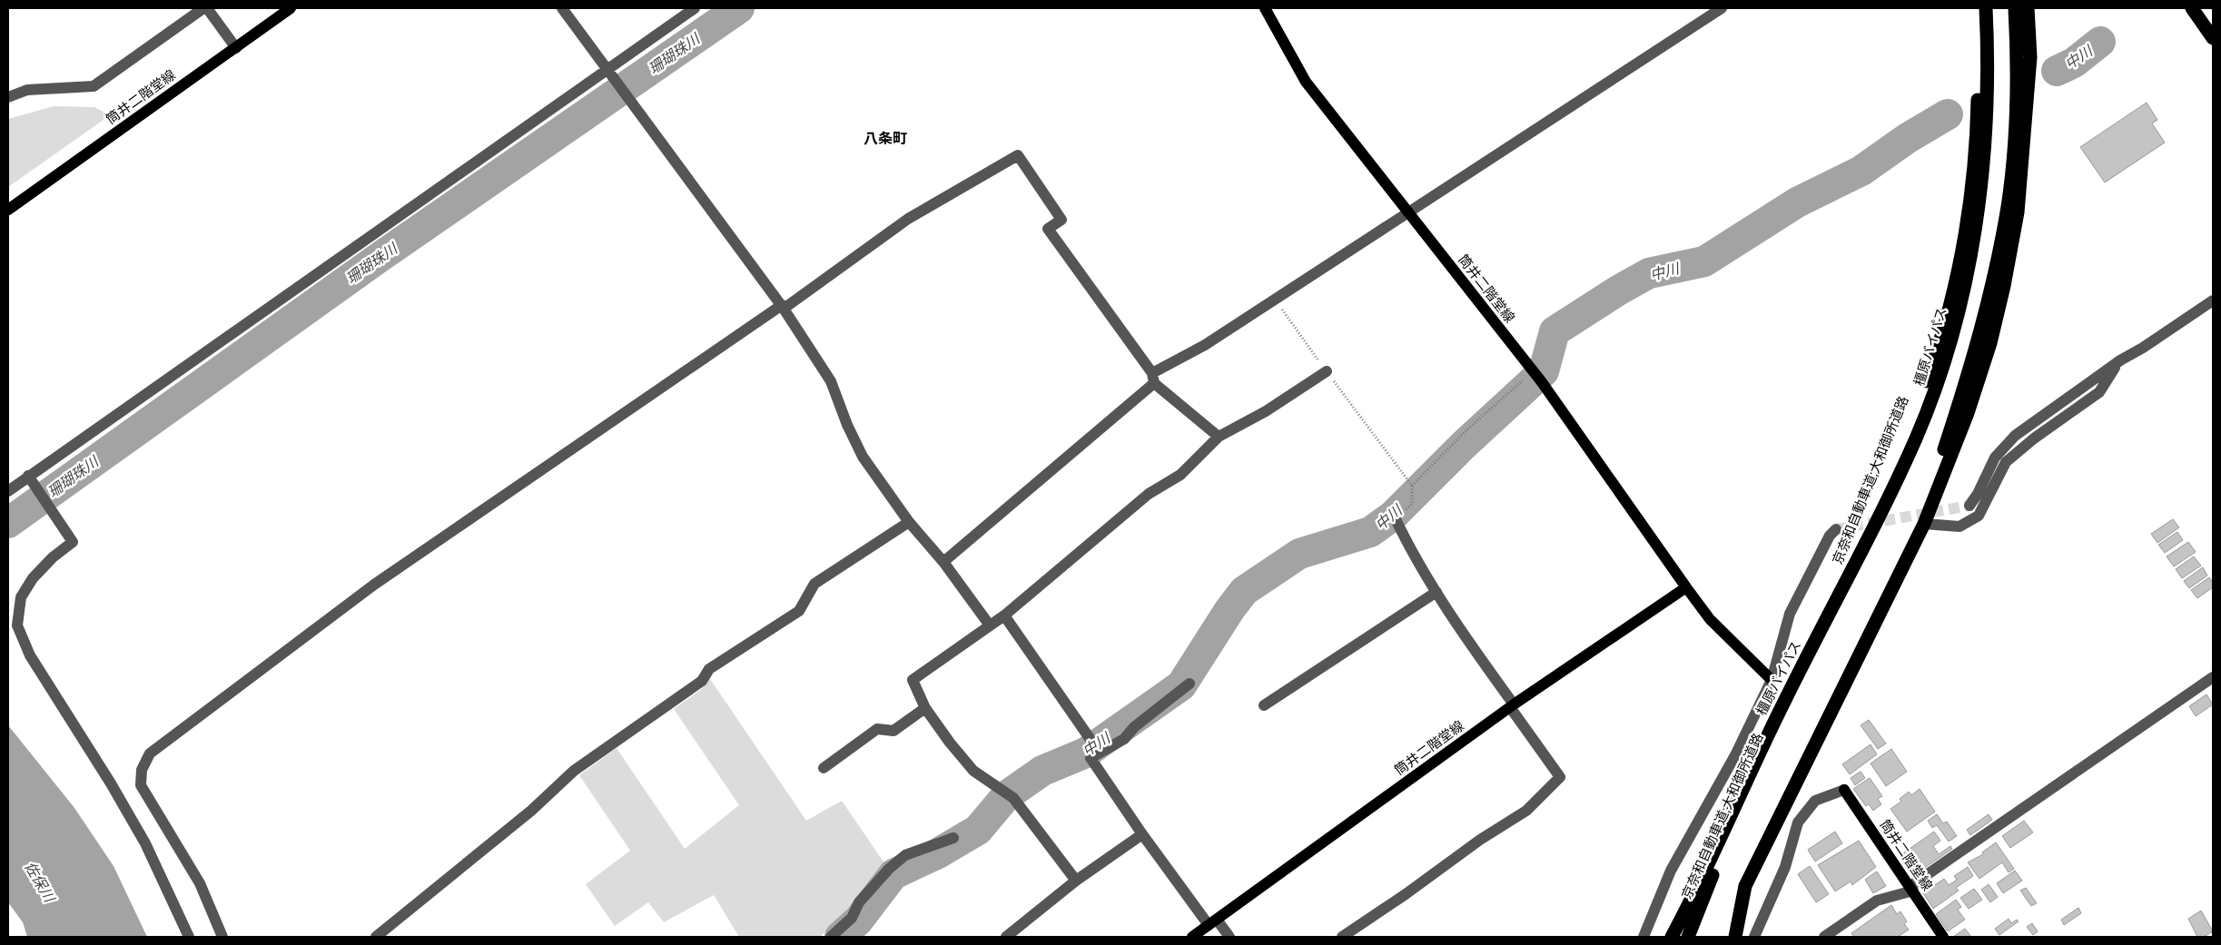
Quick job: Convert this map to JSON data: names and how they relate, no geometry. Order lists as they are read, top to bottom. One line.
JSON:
{"streets":{"highway":["橿原バイパス","京奈和自動車道;大和御所道路"],"main road":["筒井二階堂線"]},"districts":["八条町"],"water":["珊瑚珠川","中川","佐保川"]}
